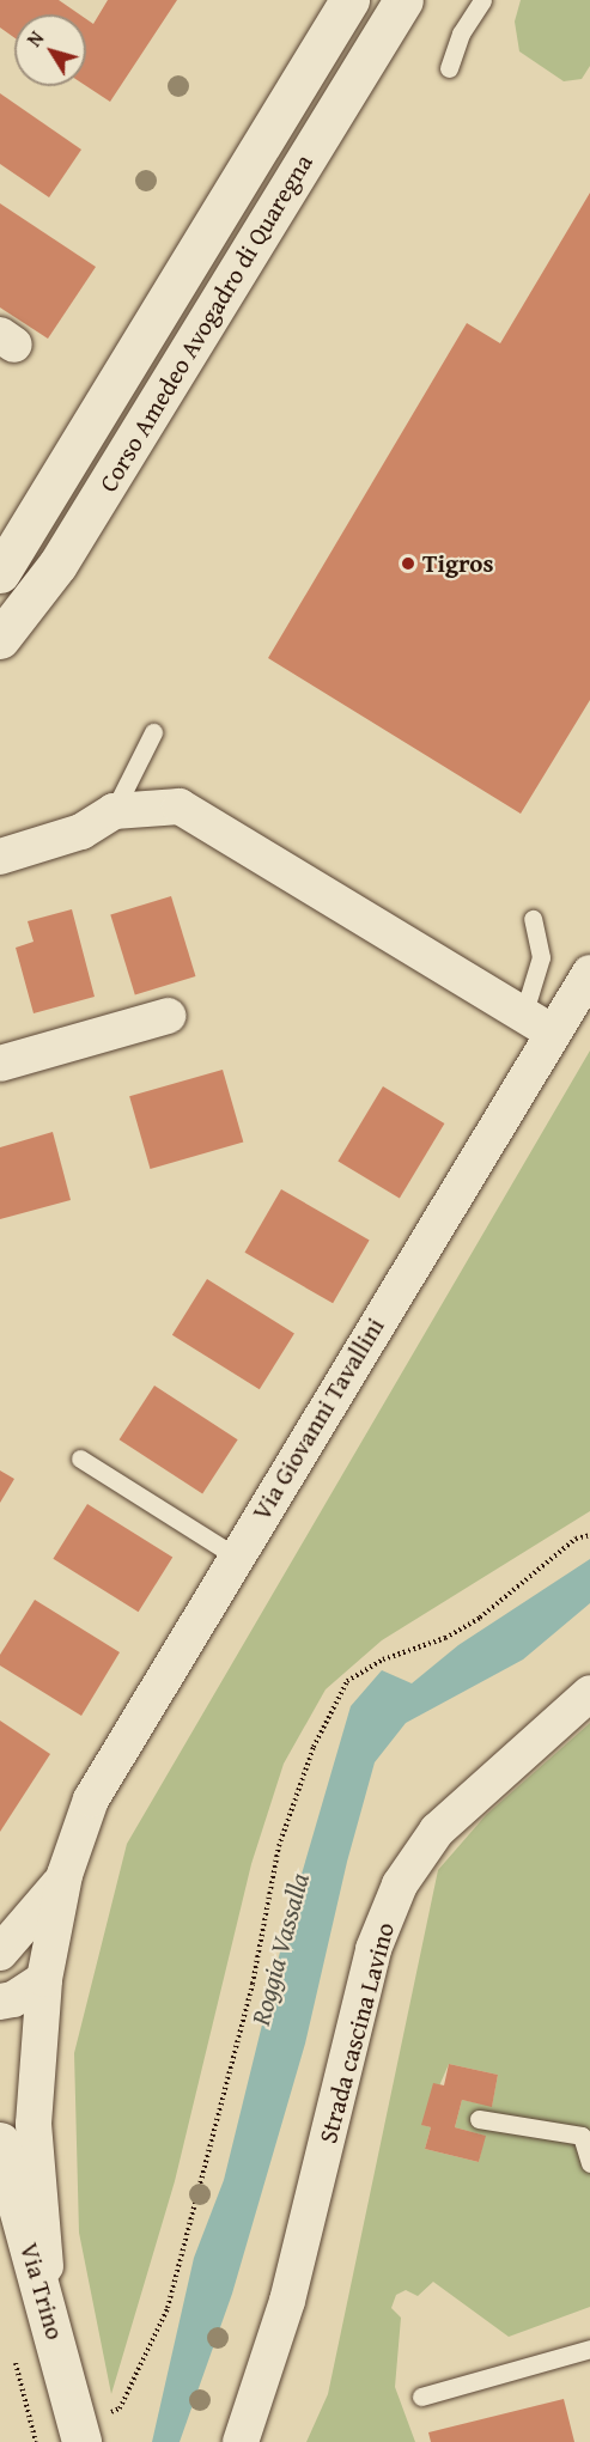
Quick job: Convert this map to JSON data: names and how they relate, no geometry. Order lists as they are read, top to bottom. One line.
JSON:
{"streets":{"main road":["Corso Amedeo Avogadro di Quaregna","Via Trino"],"street":["Via Giovanni Tavallini","Strada cascina Lavino"]},"crossings":[["Via Giovanni Tavallini","Via Trino"]],"water":["Roggia Vassalla"],"places":["Tigros"],"north":"top left"}
